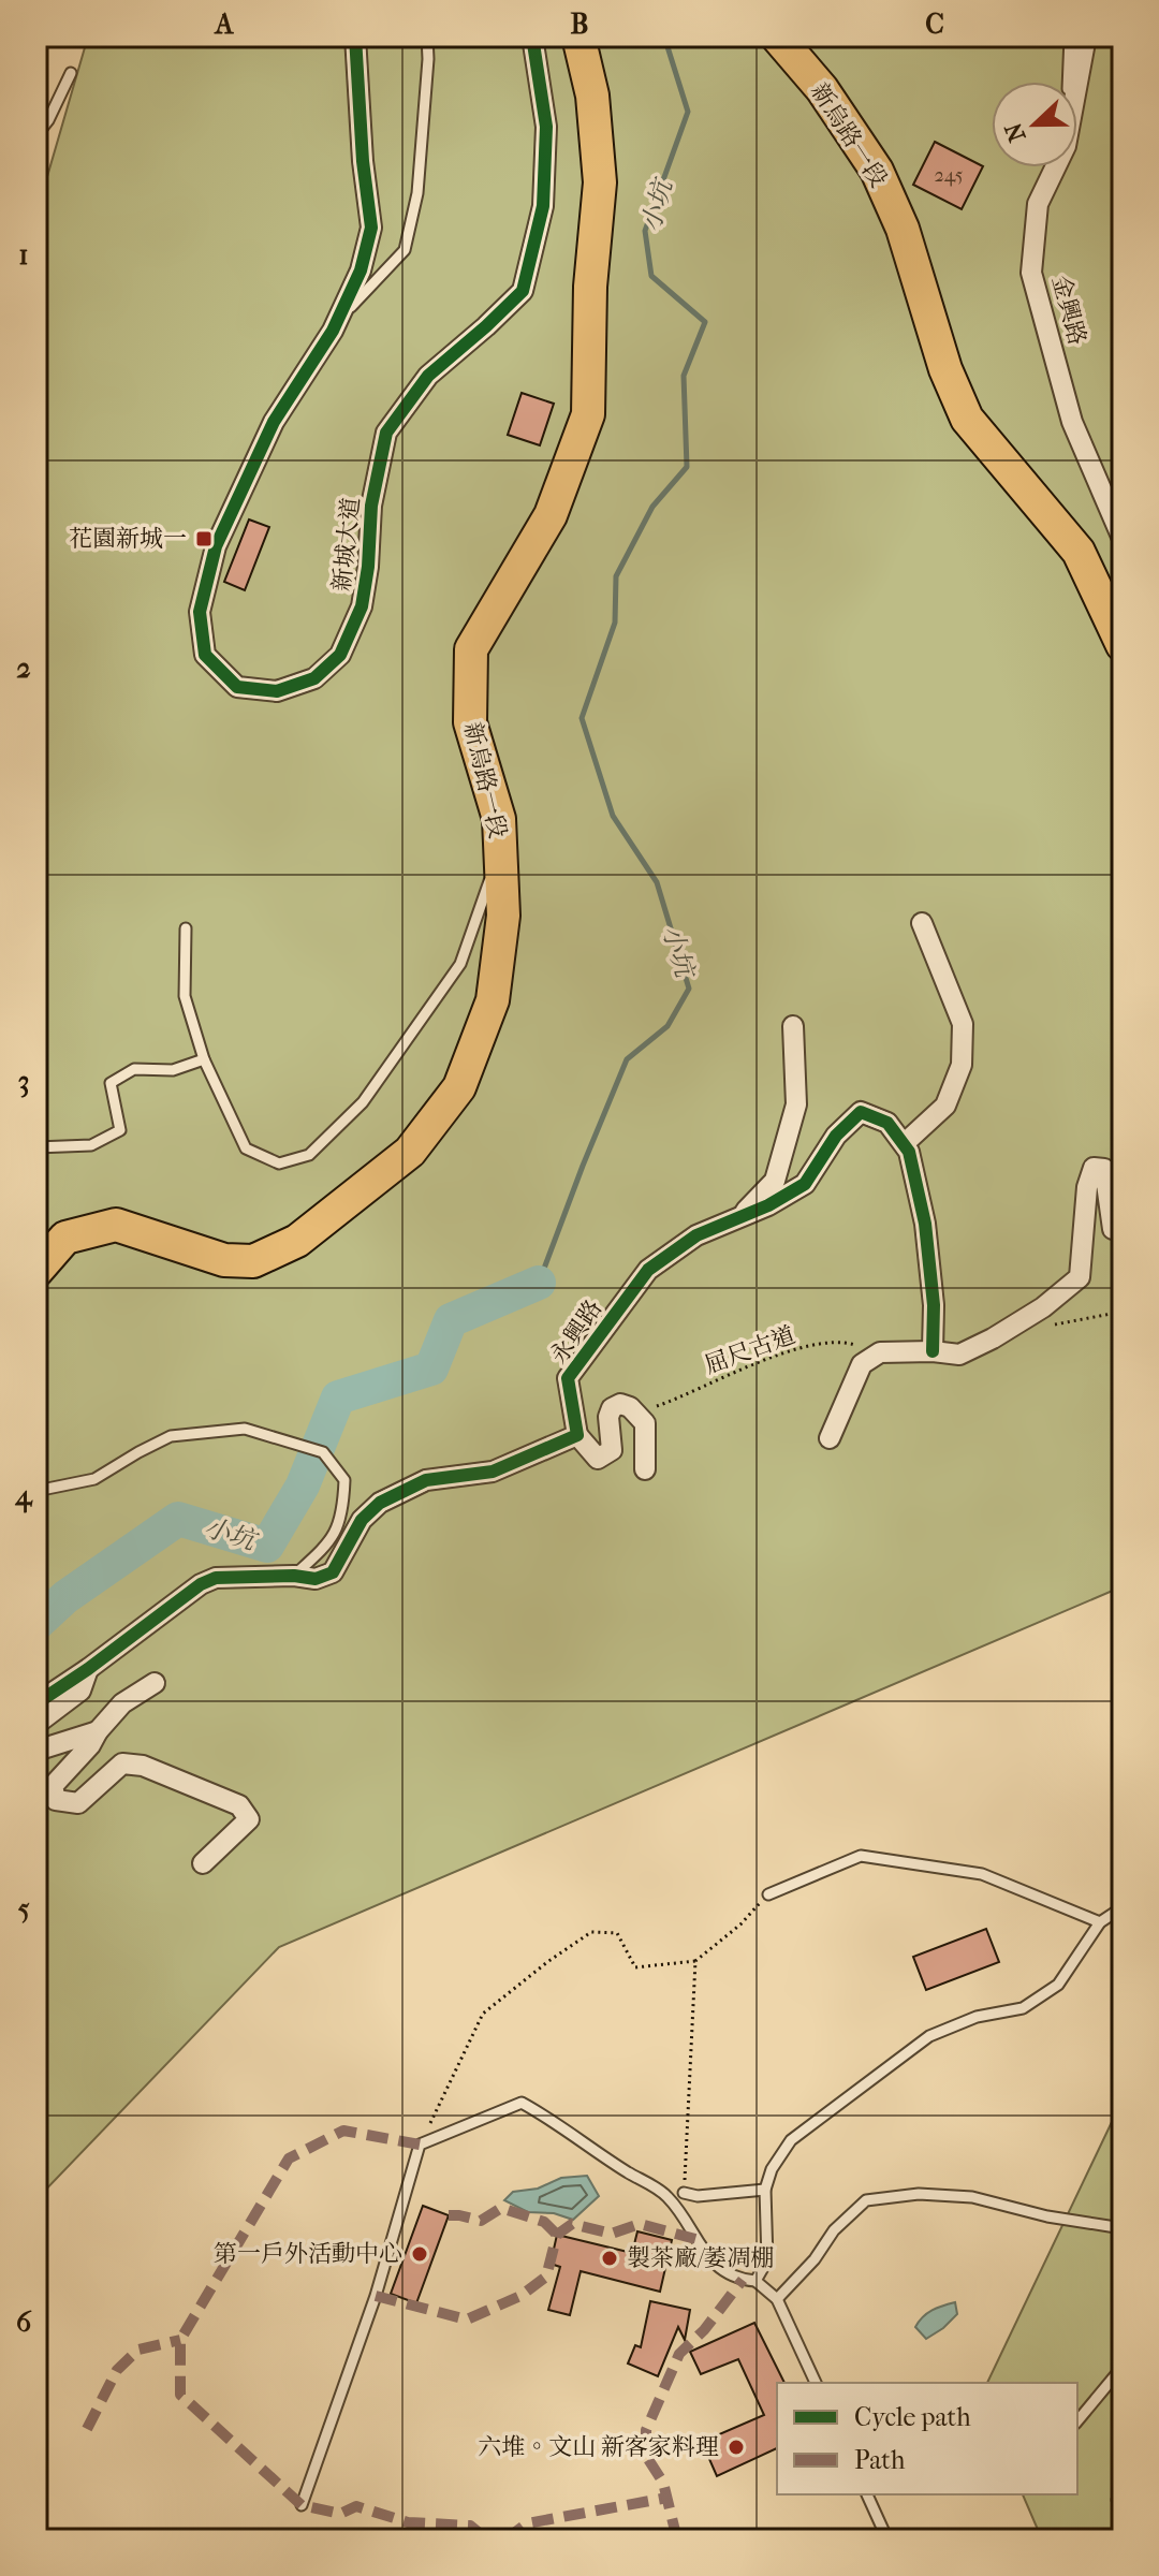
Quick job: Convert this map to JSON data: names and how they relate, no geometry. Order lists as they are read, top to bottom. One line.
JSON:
{"streets":{"main road":["新烏路一段"],"street":["金興路","新城大道","永興路"],"path":["屈尺古道"]},"water":["小坑"],"places":{"transit":["花園新城一"],"other":["第一戶外活動中心","製茶廠/萎凋棚","六堆。文山 新客家料理"]},"house_numbers":["245"],"legend":["Cycle path","Path"],"north":"left","grid":{"columns":["A","B","C"],"rows":["1","2","3","4","5","6"]}}
